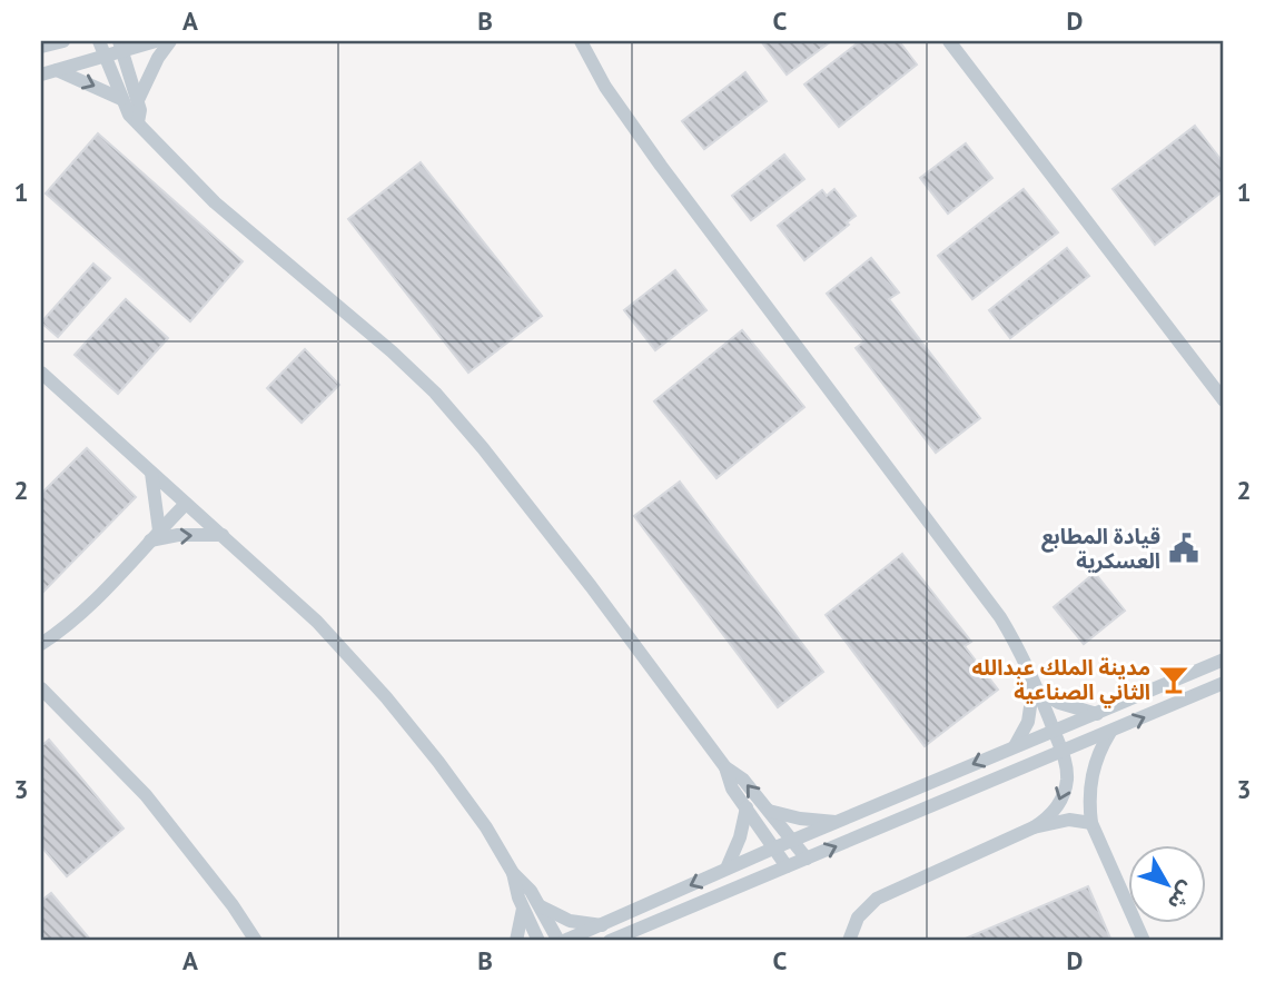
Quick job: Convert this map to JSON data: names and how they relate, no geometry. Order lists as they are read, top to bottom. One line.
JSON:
{"places":{"public building":["قيادة المطابع العسكرية"],"bar":["مدينة الملك عبدالله الثاني الصناعية"]},"north":"bottom right","grid":{"columns":["A","B","C","D"],"rows":["1","2","3"]}}
